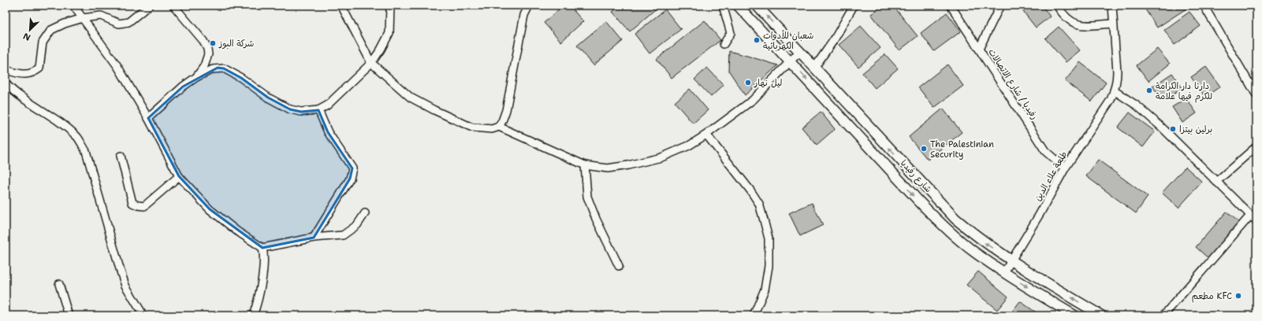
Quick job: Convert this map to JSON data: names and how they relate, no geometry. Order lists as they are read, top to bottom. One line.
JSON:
{"streets":{"main road":["شارع رفيديا"],"street":["رفيديا / شارع الاتصالات","طلعة علاء الدين"]},"crossings":[["رفيديا / شارع الاتصالات","طلعة علاء الدين"],["شارع رفيديا","طلعة علاء الدين"]],"places":["شعبان للأدوات الكهربائية","شركة البوز","ليل نهار","دارنا دار الكرامة للكرم فيها علامة","برلين بيتزا","The Palestinian Security","مطعم KFC"],"north":"bottom left"}
